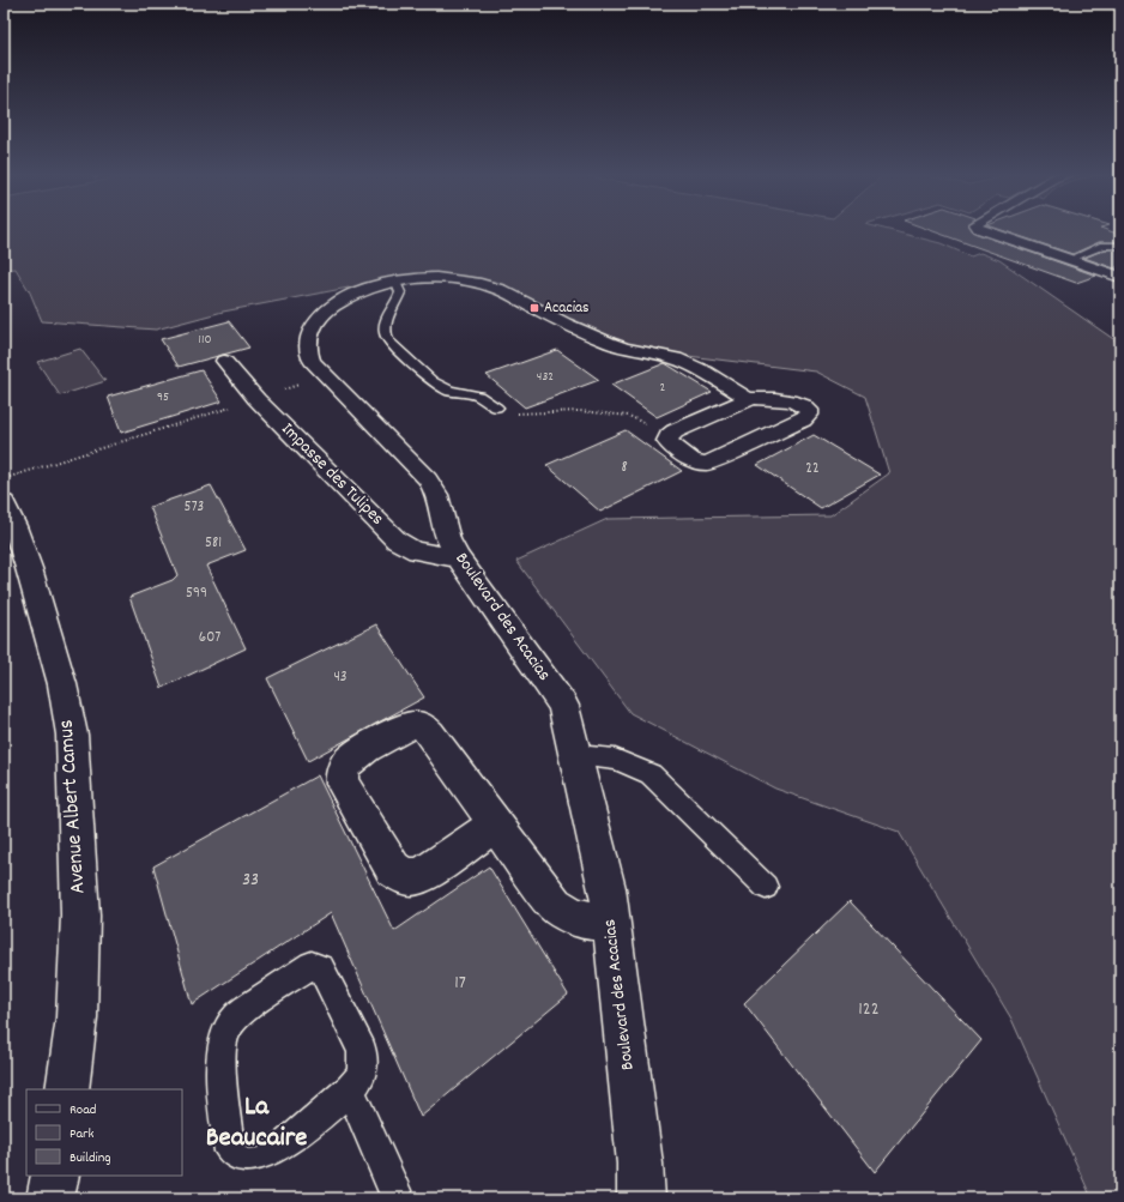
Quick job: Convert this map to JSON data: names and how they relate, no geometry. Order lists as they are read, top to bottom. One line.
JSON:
{"streets":{"street":["Impasse des Tulipes","Boulevard des Acacias","Avenue Albert Camus"]},"crossings":[["Impasse des Tulipes","Boulevard des Acacias"]],"districts":["La Beaucaire"],"places":{"transit":["Acacias"]},"house_numbers":["110","432","2","95","8","22","573","581","599","607","43","33","17","122"],"legend":["Road","Park","Building"]}
